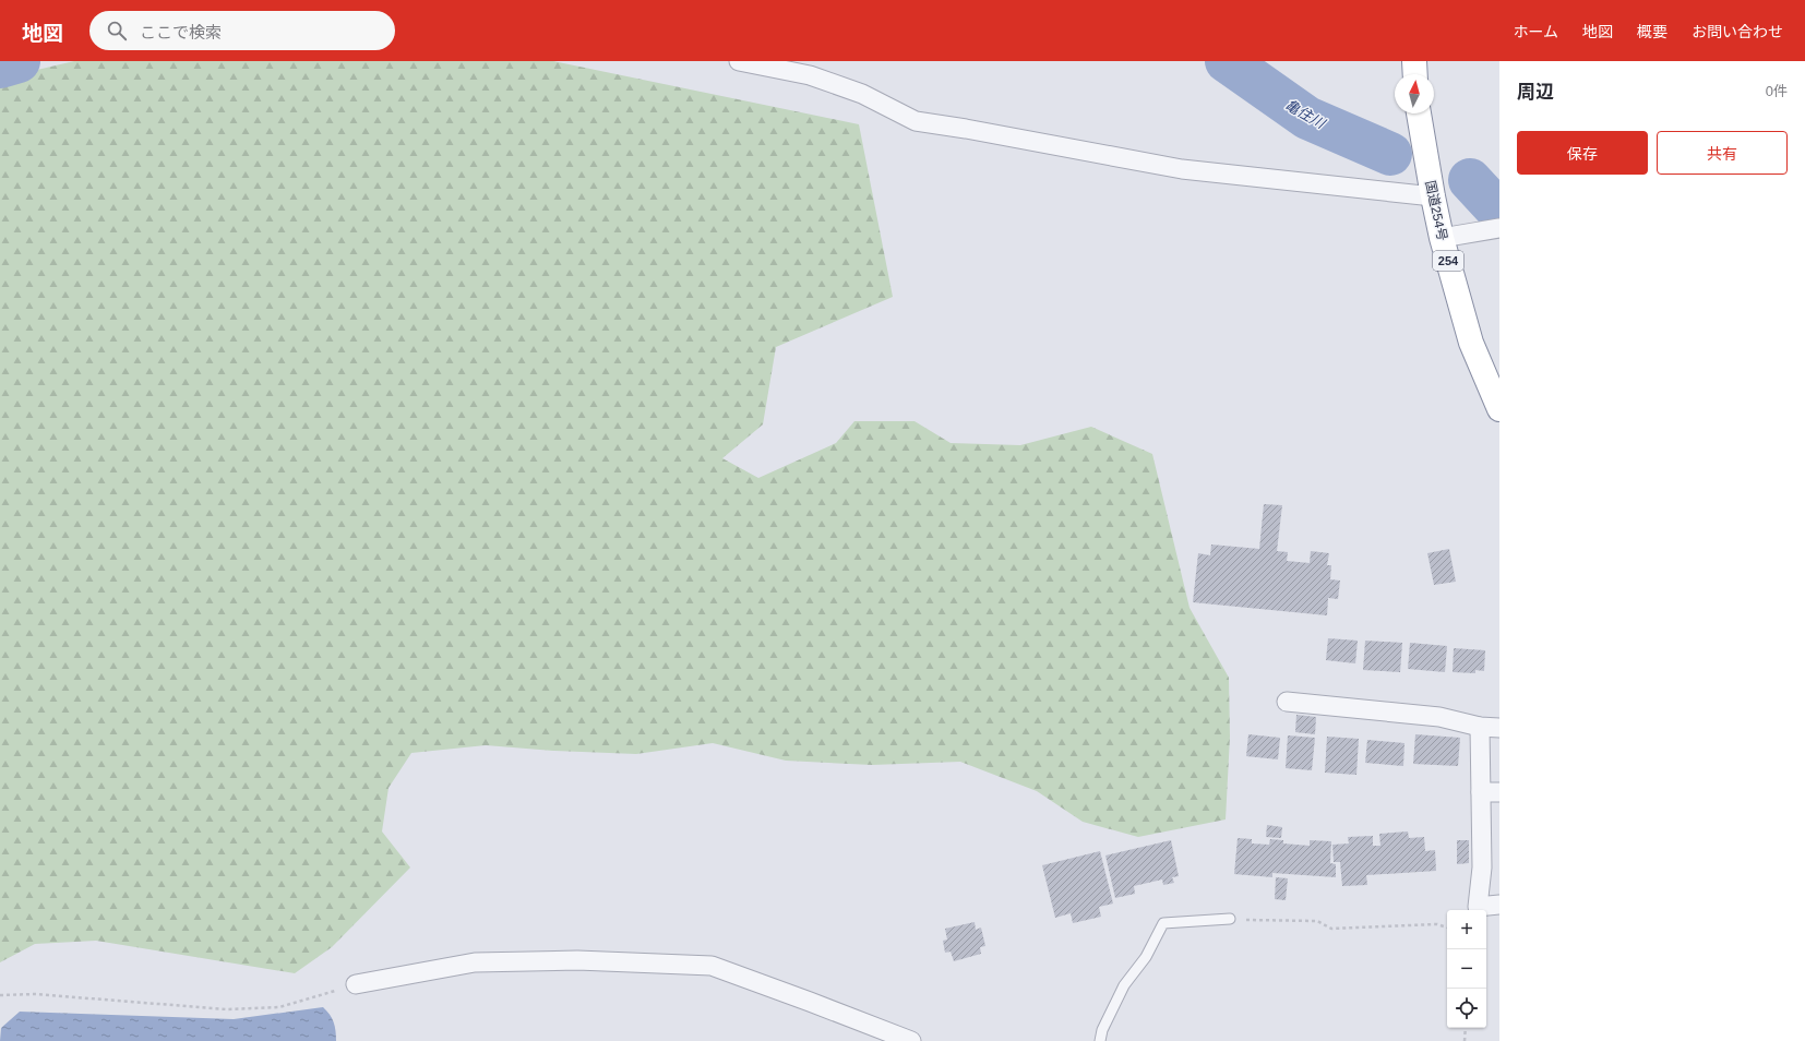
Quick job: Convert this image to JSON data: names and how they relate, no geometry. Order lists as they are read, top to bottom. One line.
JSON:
{"streets":{"highway":["国道254号","254"]},"water":["亀住川"],"north":"top","page":{"header":"地図","search":"ここで検索","nav":["ホーム","地図","概要","お問い合わせ"],"heading":["周辺","0件"],"buttons":["保存","共有"],"map_buttons":["+","−"]}}
